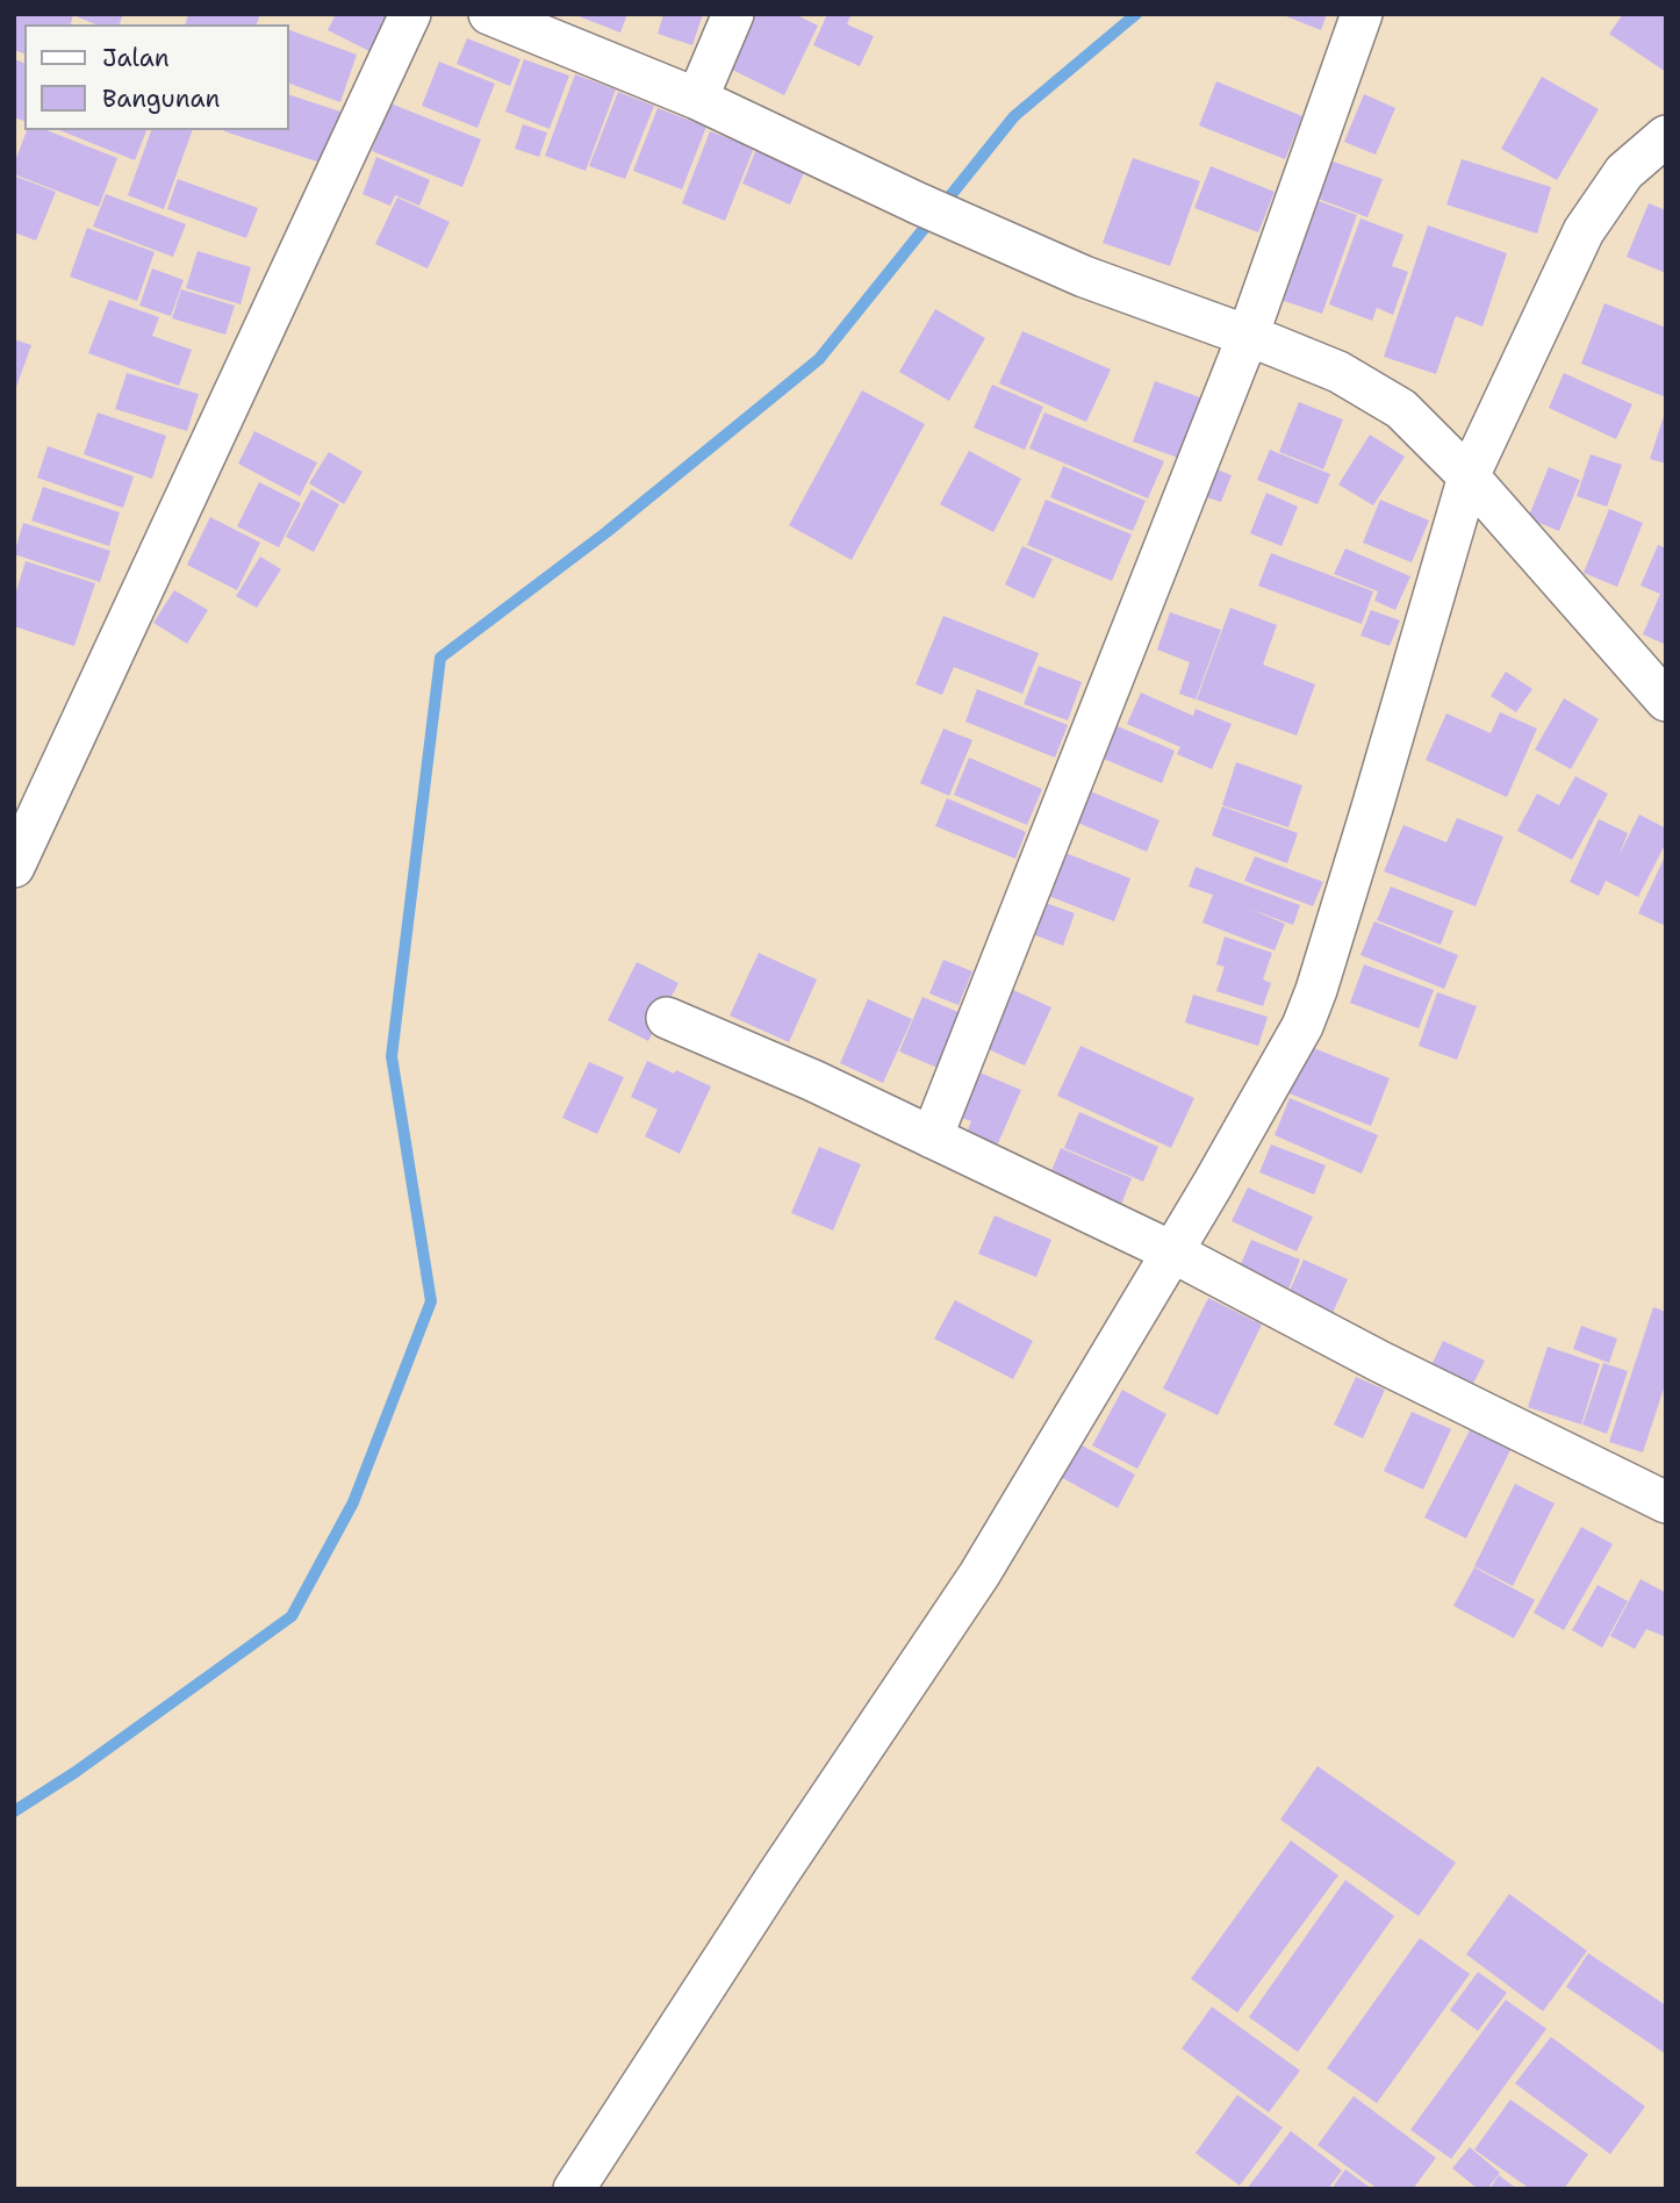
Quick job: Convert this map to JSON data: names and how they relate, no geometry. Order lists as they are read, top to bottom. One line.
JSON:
{"legend":["Jalan","Bangunan"]}
